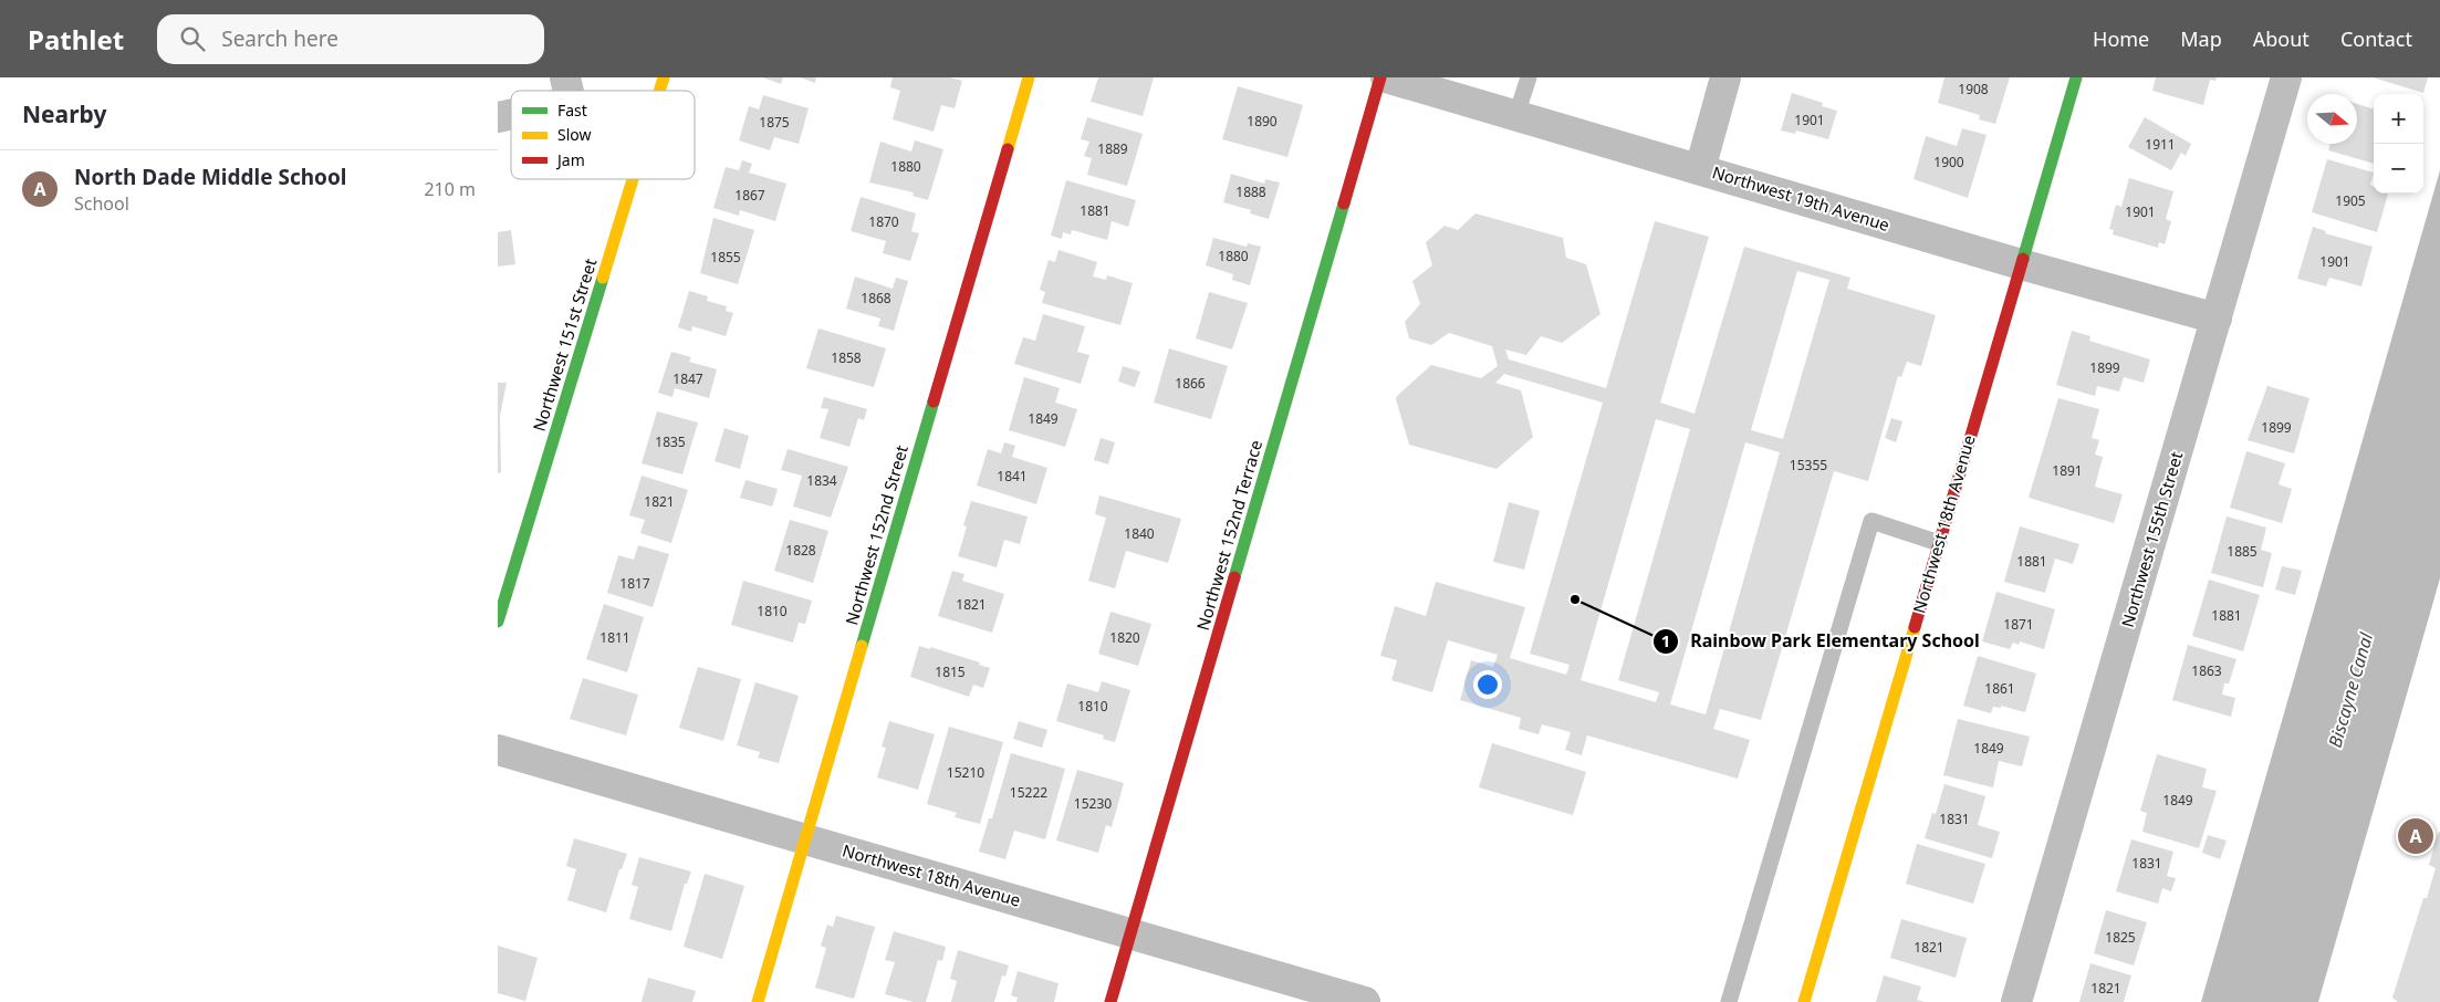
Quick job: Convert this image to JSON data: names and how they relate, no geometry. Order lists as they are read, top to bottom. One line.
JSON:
{"streets":{"street":["Northwest 19th Avenue","Northwest 151st Street","Northwest 18th Avenue","Northwest 152nd Street","Northwest 152nd Terrace","Northwest 155th Street"]},"crossings":[["Northwest 19th Avenue","Northwest 18th Avenue"],["Northwest 19th Avenue","Northwest 155th Street"],["Northwest 18th Avenue","Northwest 152nd Street"],["Northwest 18th Avenue","Northwest 152nd Terrace"]],"water":["Biscayne Canal"],"places":["Rainbow Park Elementary School"],"house_numbers":["1908","1901","1890","1875","1911","1889","1900","1880","1888","1867","1905","1881","1901","1870","1880","1855","1901","1868","1858","1899","1847","1866","1849","1899","1835","15355","1891","1841","1834","1821","1840","1828","1885","1881","1817","1821","1810","1881","1871","1811","1820","1863","1815","1861","1810","1849","15210","15222","1849","15230","1831","1831","1825","1821","1821"],"legend":["Fast","Slow","Jam"],"north":"right","page":{"header":"Pathlet","search":"Search here","nav":["Home","Map","About","Contact"],"heading":"Nearby","map_buttons":["+","−"],"list":[{"mark":"A","name":"North Dade Middle School","note":"School","value":"210 m"}],"pins":"A"}}
